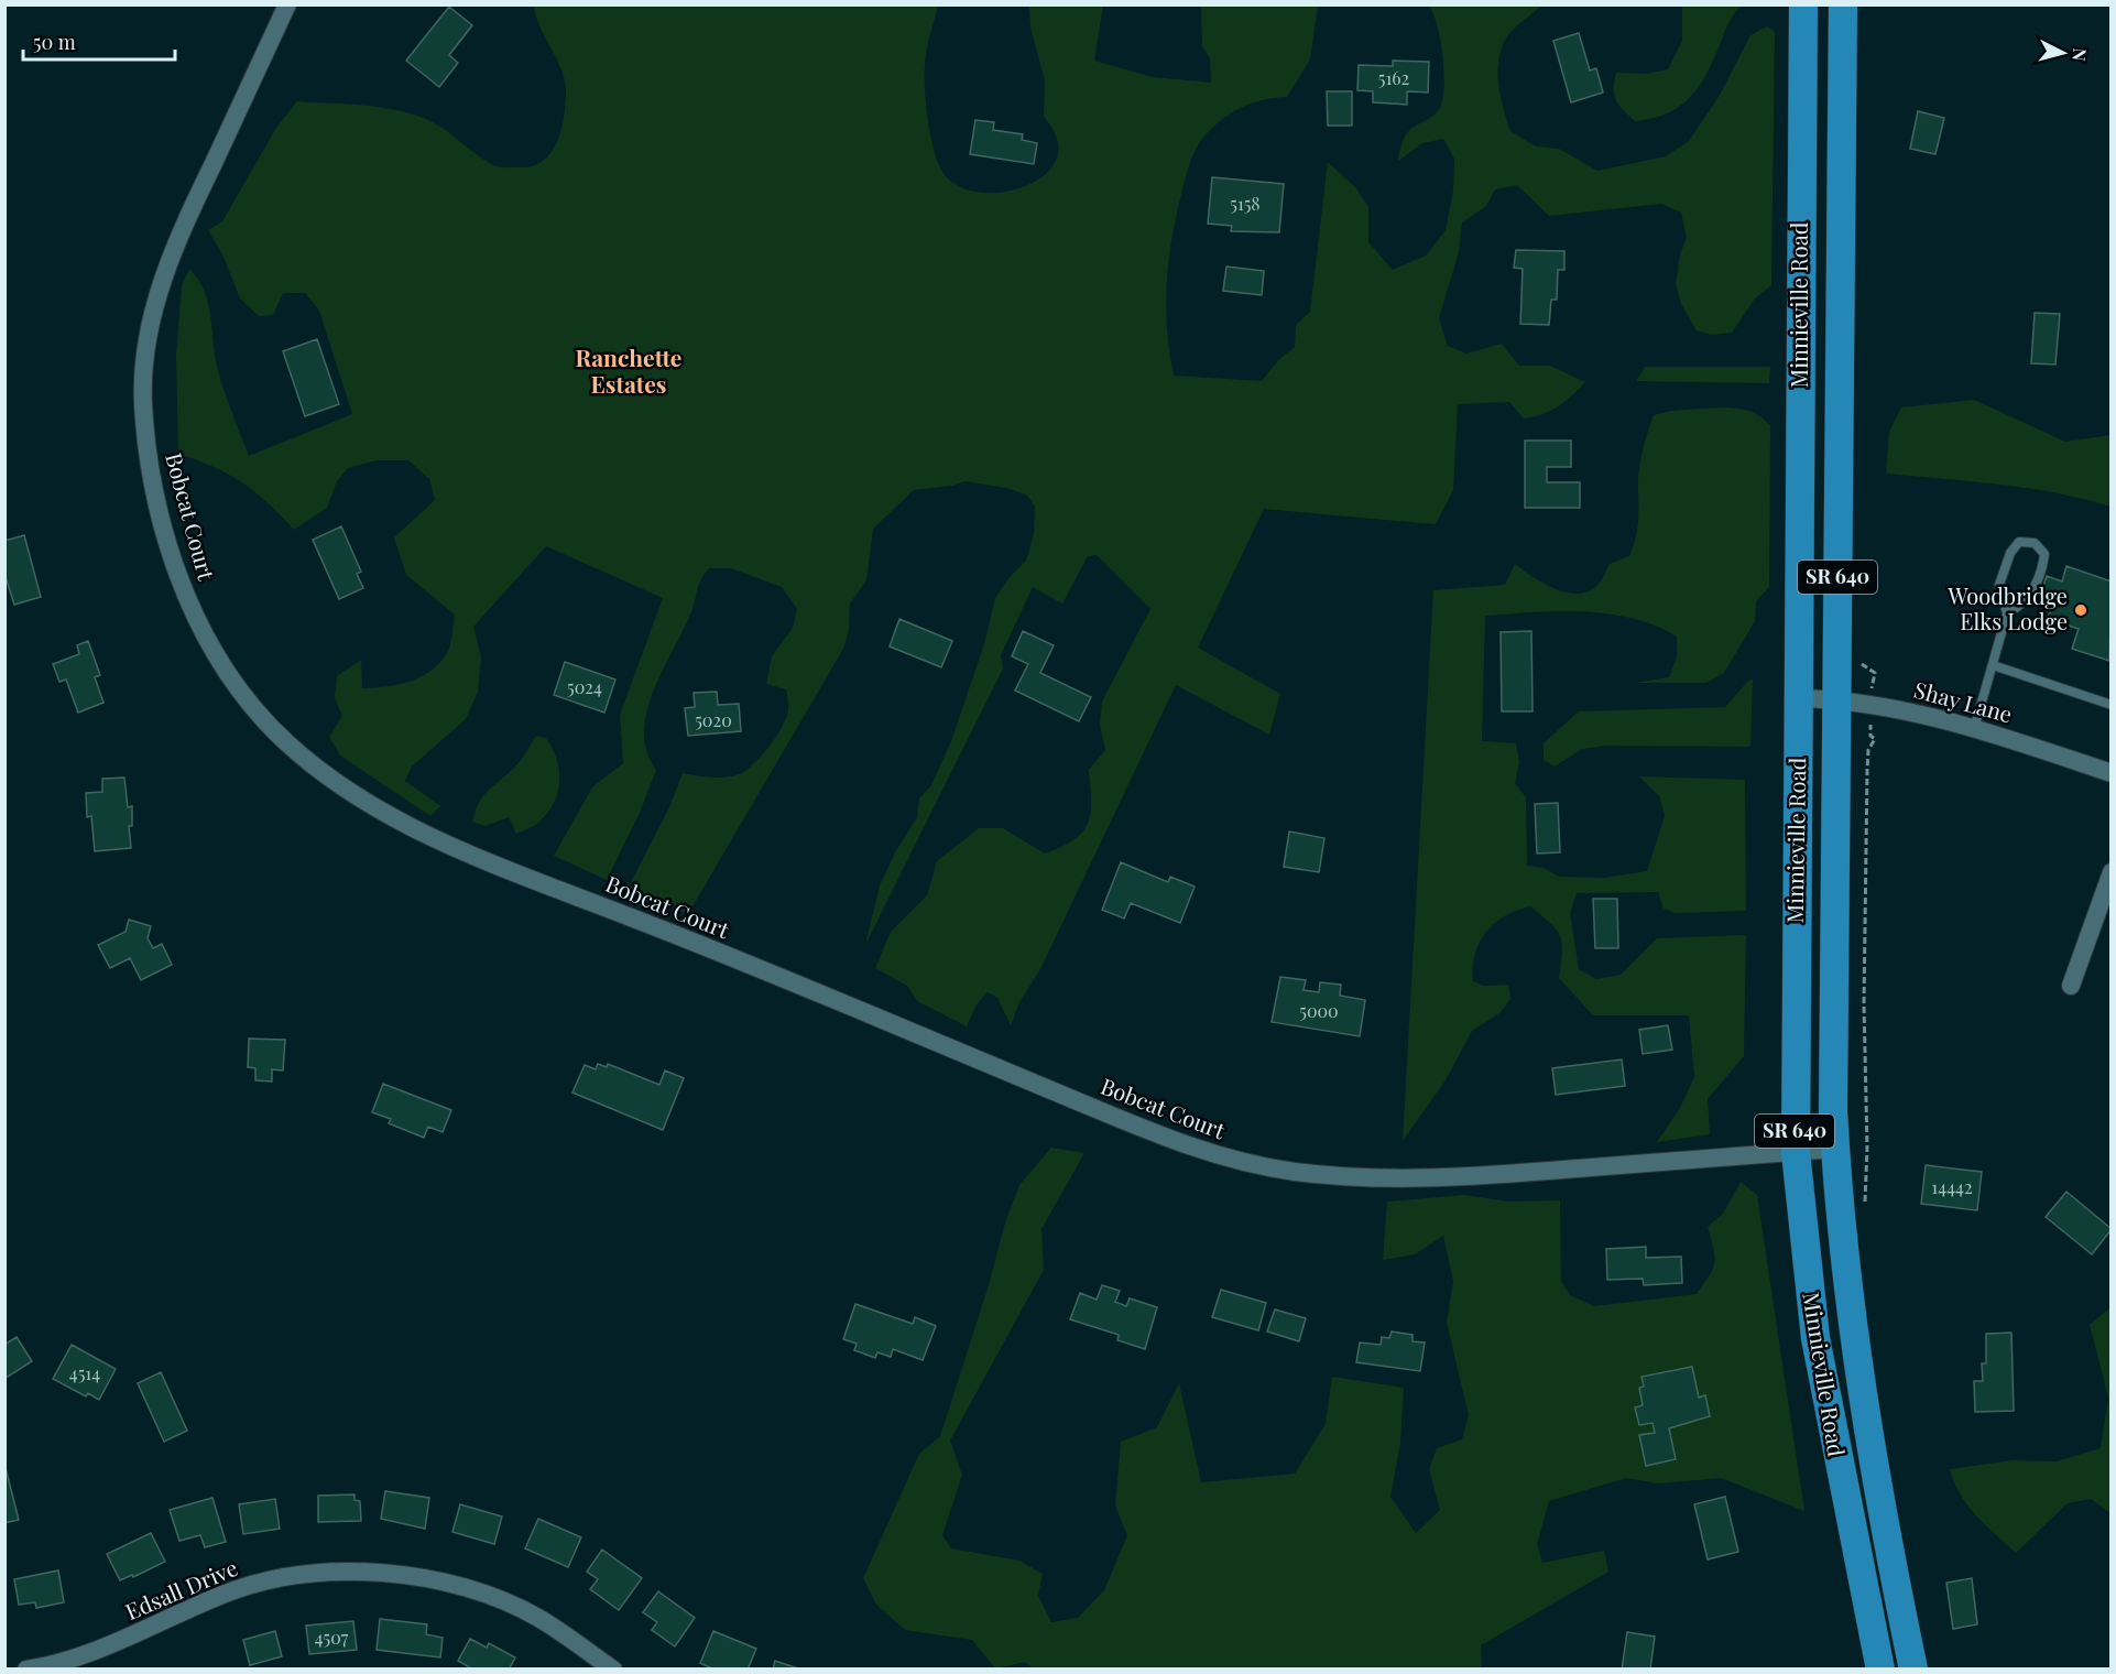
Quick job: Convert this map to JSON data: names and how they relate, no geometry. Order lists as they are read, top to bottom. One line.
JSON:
{"streets":{"main road":["Minnieville Road","SR 640"],"street":["Bobcat Court","Shay Lane","Edsall Drive"]},"crossings":[["Minnieville Road","Bobcat Court"],["Minnieville Road","Shay Lane"]],"districts":["Ranchette Estates"],"places":["Woodbridge Elks Lodge"],"house_numbers":["5162","5158","5024","5020","5000","14442","4514","4507"],"scale_bar":"50 m","north":"right"}
